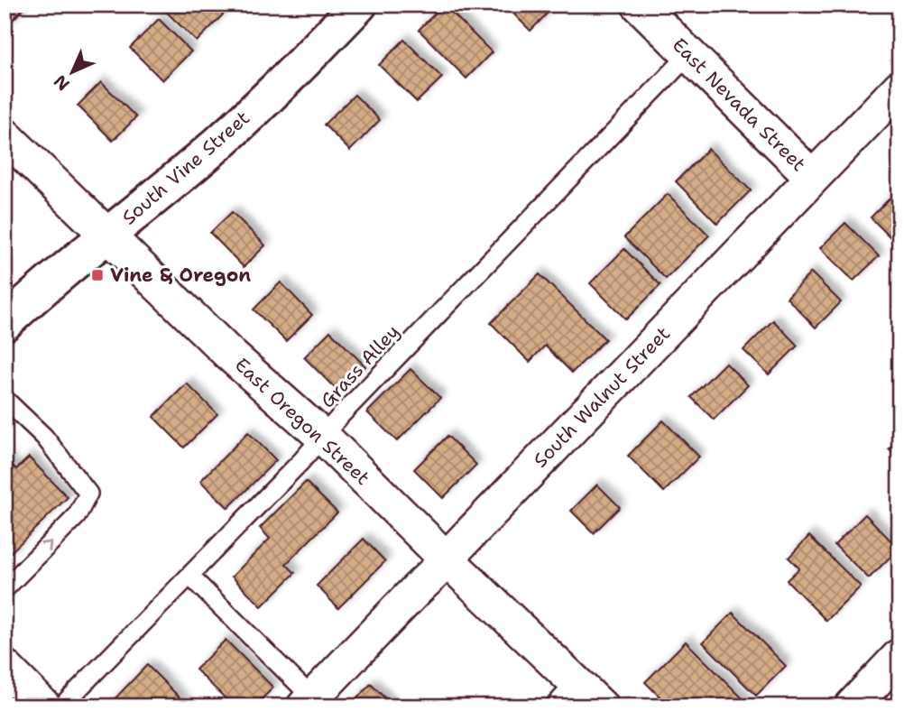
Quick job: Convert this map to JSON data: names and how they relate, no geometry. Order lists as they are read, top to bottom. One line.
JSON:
{"streets":{"main road":["South Vine Street"],"street":["East Nevada Street","South Walnut Street","East Oregon Street"],"lane":["Grass Alley"]},"crossings":[["East Nevada Street","Grass Alley"],["East Nevada Street","South Walnut Street"],["South Vine Street","East Oregon Street"],["Grass Alley","East Oregon Street"],["South Walnut Street","East Oregon Street"]],"places":{"transit":["Vine & Oregon"]},"north":"bottom left"}
